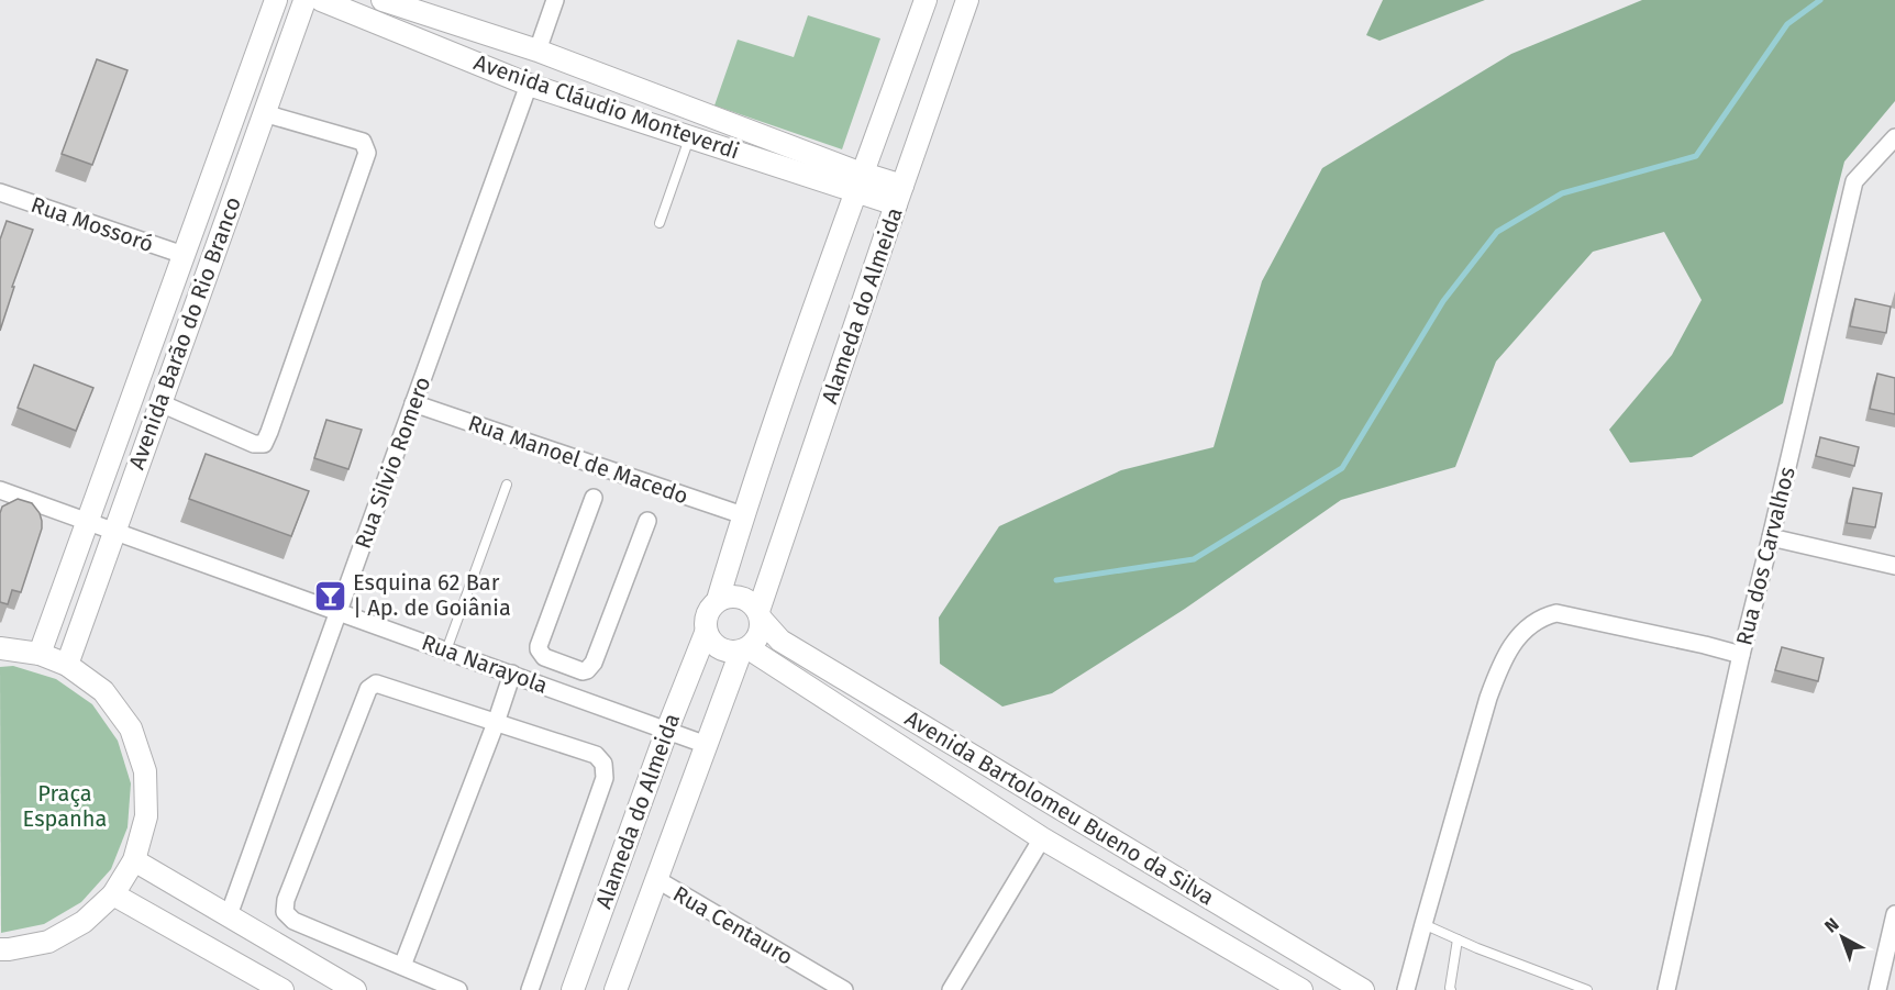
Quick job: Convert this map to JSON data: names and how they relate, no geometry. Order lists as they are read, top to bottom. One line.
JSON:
{"streets":{"street":["Avenida Cláudio Monteverdi","Rua Mossoró","Alameda do Almeida","Avenida Barão do Rio Branco","Rua Manoel de Macedo","Rua Silvio Romero","Rua dos Carvalhos","Rua Narayola","Avenida Bartolomeu Bueno da Silva","Rua Centauro"]},"crossings":[["Avenida Cláudio Monteverdi","Alameda do Almeida"],["Avenida Cláudio Monteverdi","Avenida Barão do Rio Branco"],["Avenida Cláudio Monteverdi","Rua Silvio Romero"],["Rua Mossoró","Avenida Barão do Rio Branco"],["Alameda do Almeida","Rua Manoel de Macedo"],["Alameda do Almeida","Rua Narayola"],["Alameda do Almeida","Avenida Bartolomeu Bueno da Silva"],["Alameda do Almeida","Rua Centauro"],["Avenida Barão do Rio Branco","Rua Narayola"],["Rua Manoel de Macedo","Rua Silvio Romero"],["Rua Silvio Romero","Rua Narayola"]],"parks":["Praça Espanha"],"places":{"bar":["Esquina 62 Bar | Ap. de Goiânia"]},"north":"top left"}
